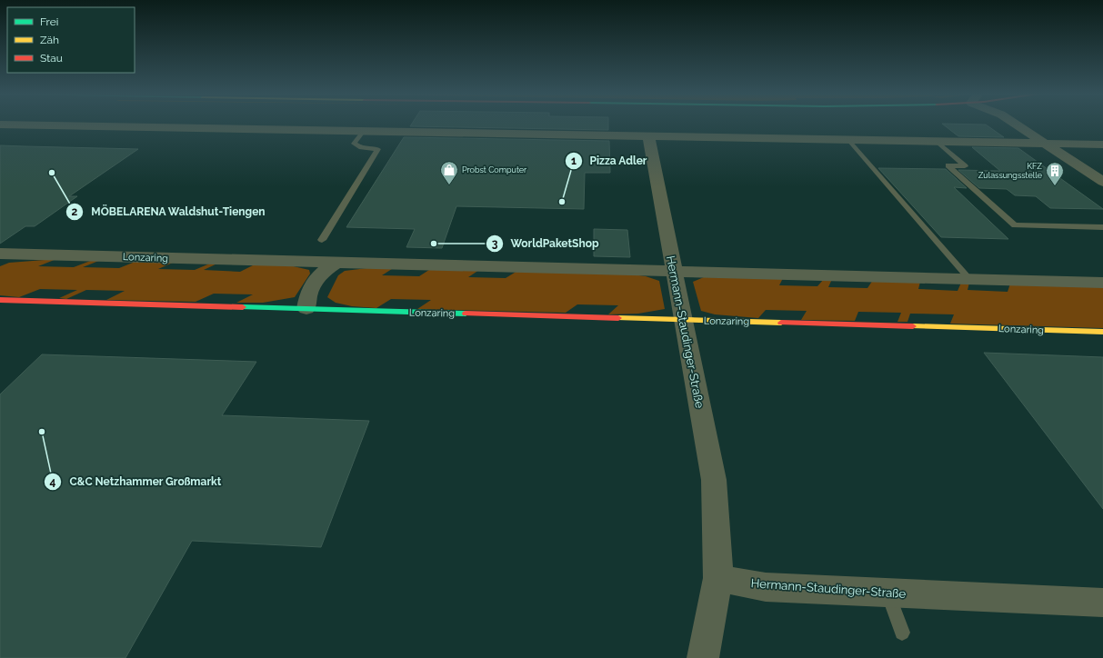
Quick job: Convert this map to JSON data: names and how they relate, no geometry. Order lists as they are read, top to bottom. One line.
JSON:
{"streets":{"main road":["Lonzaring"],"street":["Hermann-Staudinger-Straße"]},"crossings":[["Lonzaring","Hermann-Staudinger-Straße"]],"places":{"other":["MÖBELARENA Waldshut-Tiengen","Pizza Adler","WorldPaketShop","C&C Netzhammer Großmarkt"],"shop":["Probst Computer"],"building":["KFZ Zulassungsstelle"]},"legend":["Frei","Zäh","Stau"]}
